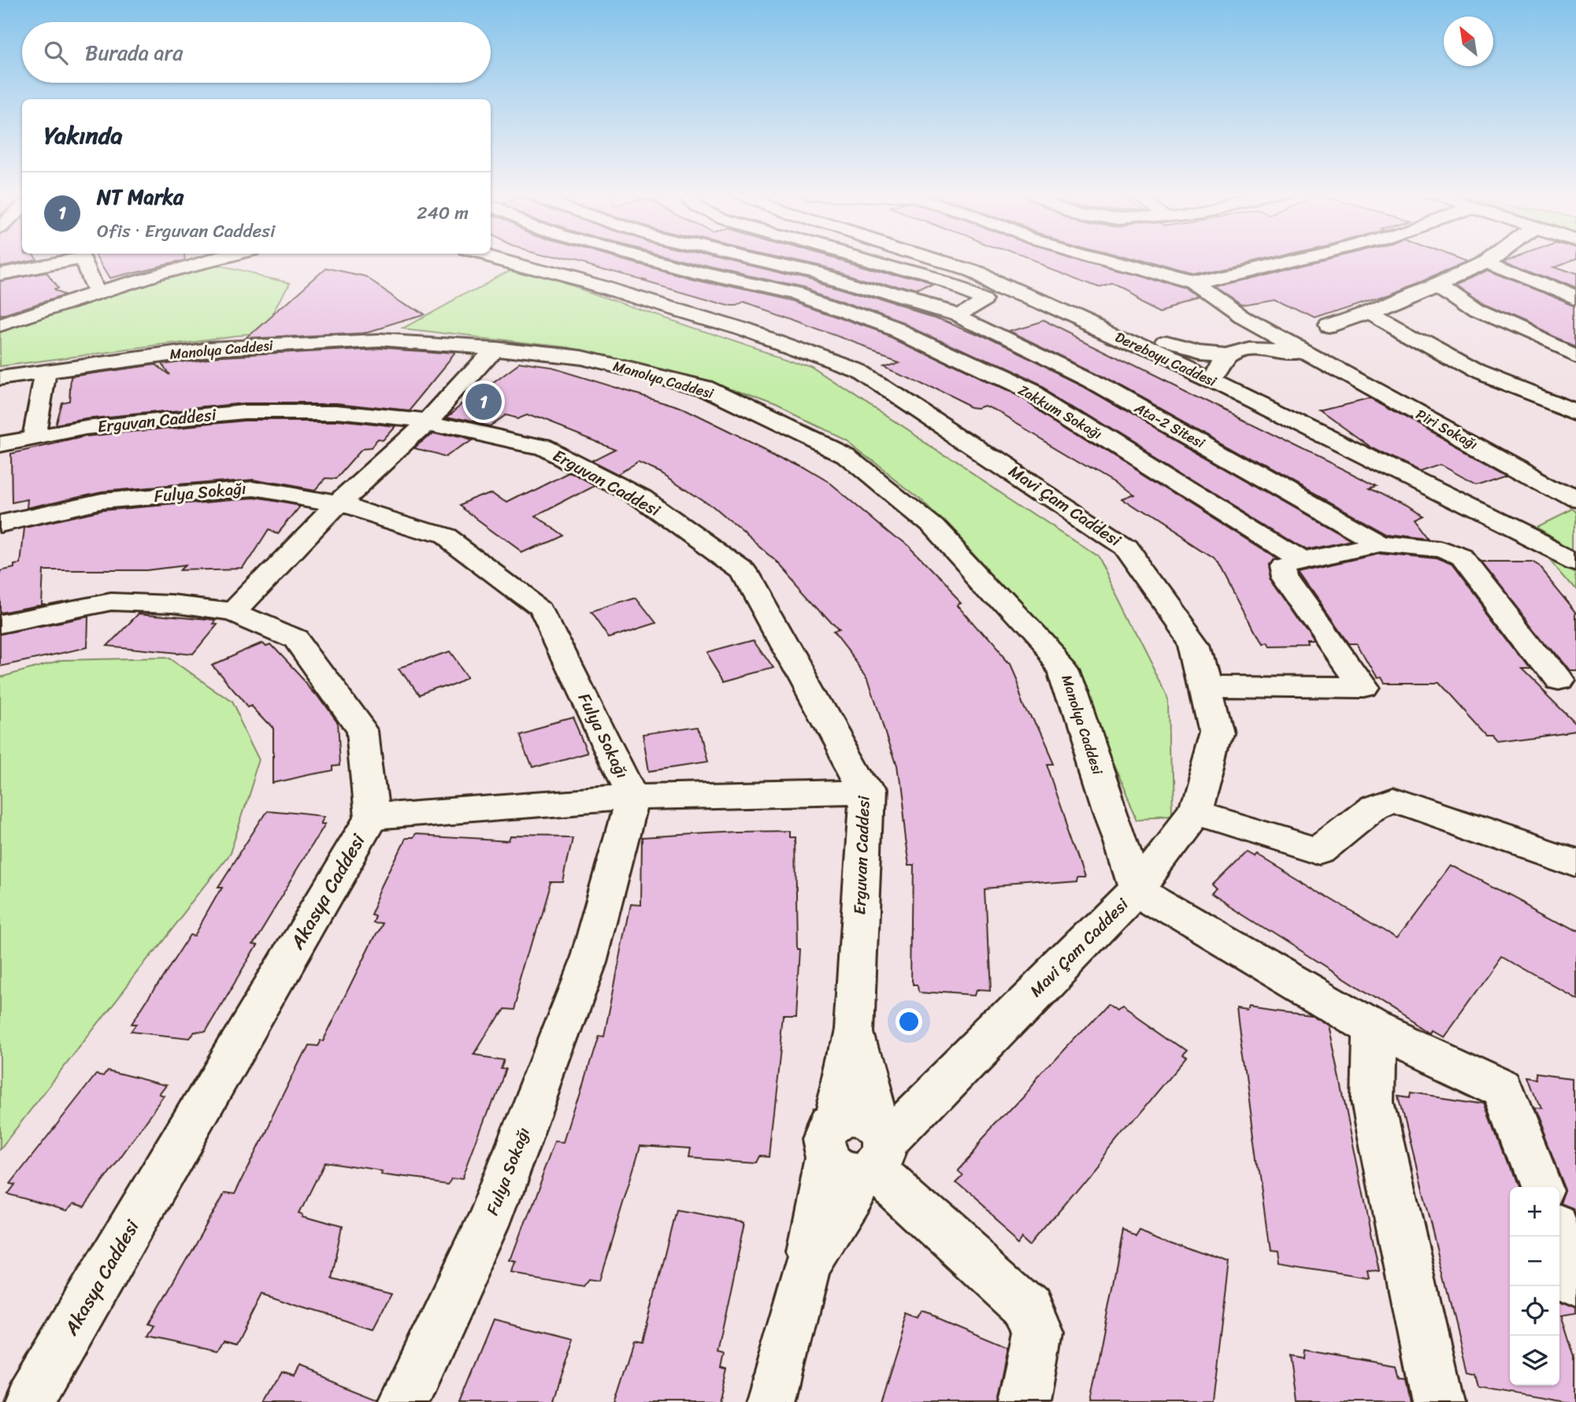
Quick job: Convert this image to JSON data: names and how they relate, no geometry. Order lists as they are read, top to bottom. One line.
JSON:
{"streets":{"street":["Manolya Caddesi","Dereboyu Caddesi","Zakkum Sokağı","Erguvan Caddesi","Ata-2 Sitesi","Piri Sokağı","Fulya Sokağı","Mavi Çam Caddesi","Akasya Caddesi"]},"crossings":[["Manolya Caddesi","Mavi Çam Caddesi"],["Dereboyu Caddesi","Piri Sokağı"],["Erguvan Caddesi","Mavi Çam Caddesi"]],"north":"top left","page":{"search":"Burada ara","heading":"Yakında","list":[{"mark":"1","name":"NT Marka","note":"Ofis · Erguvan Caddesi","value":"240 m"}],"pins":"1","map_buttons":["+","−"]}}
